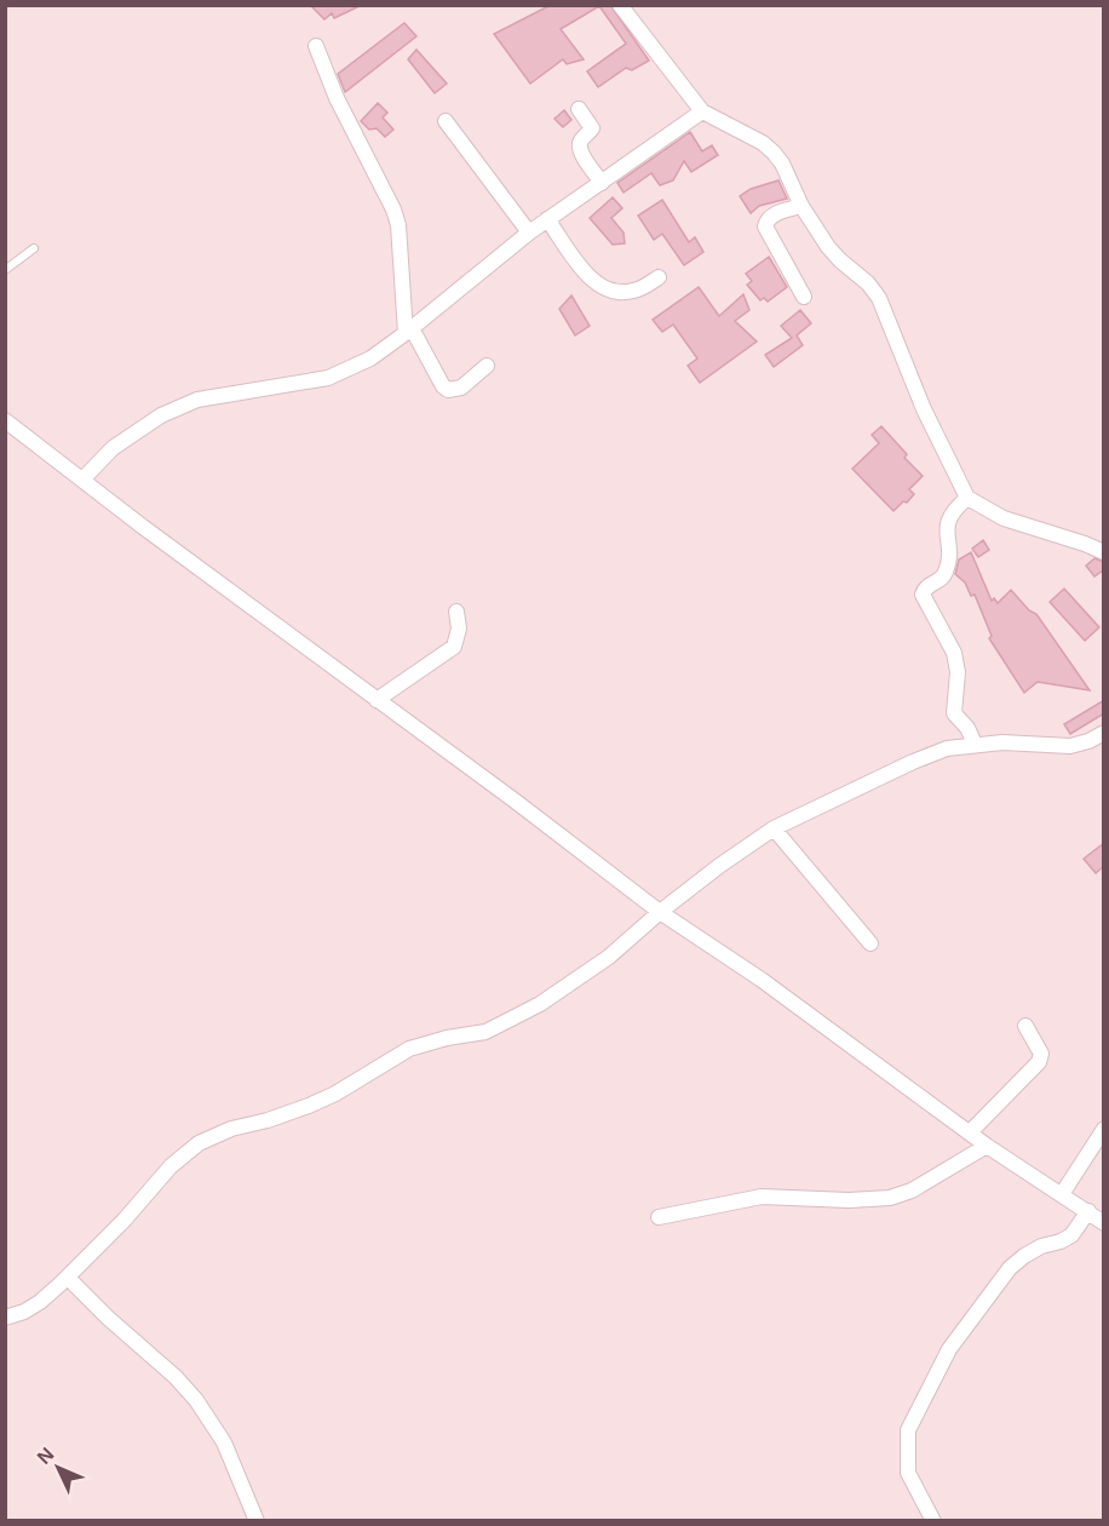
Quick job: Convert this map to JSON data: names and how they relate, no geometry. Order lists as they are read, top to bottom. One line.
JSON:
{"north":"top left"}
